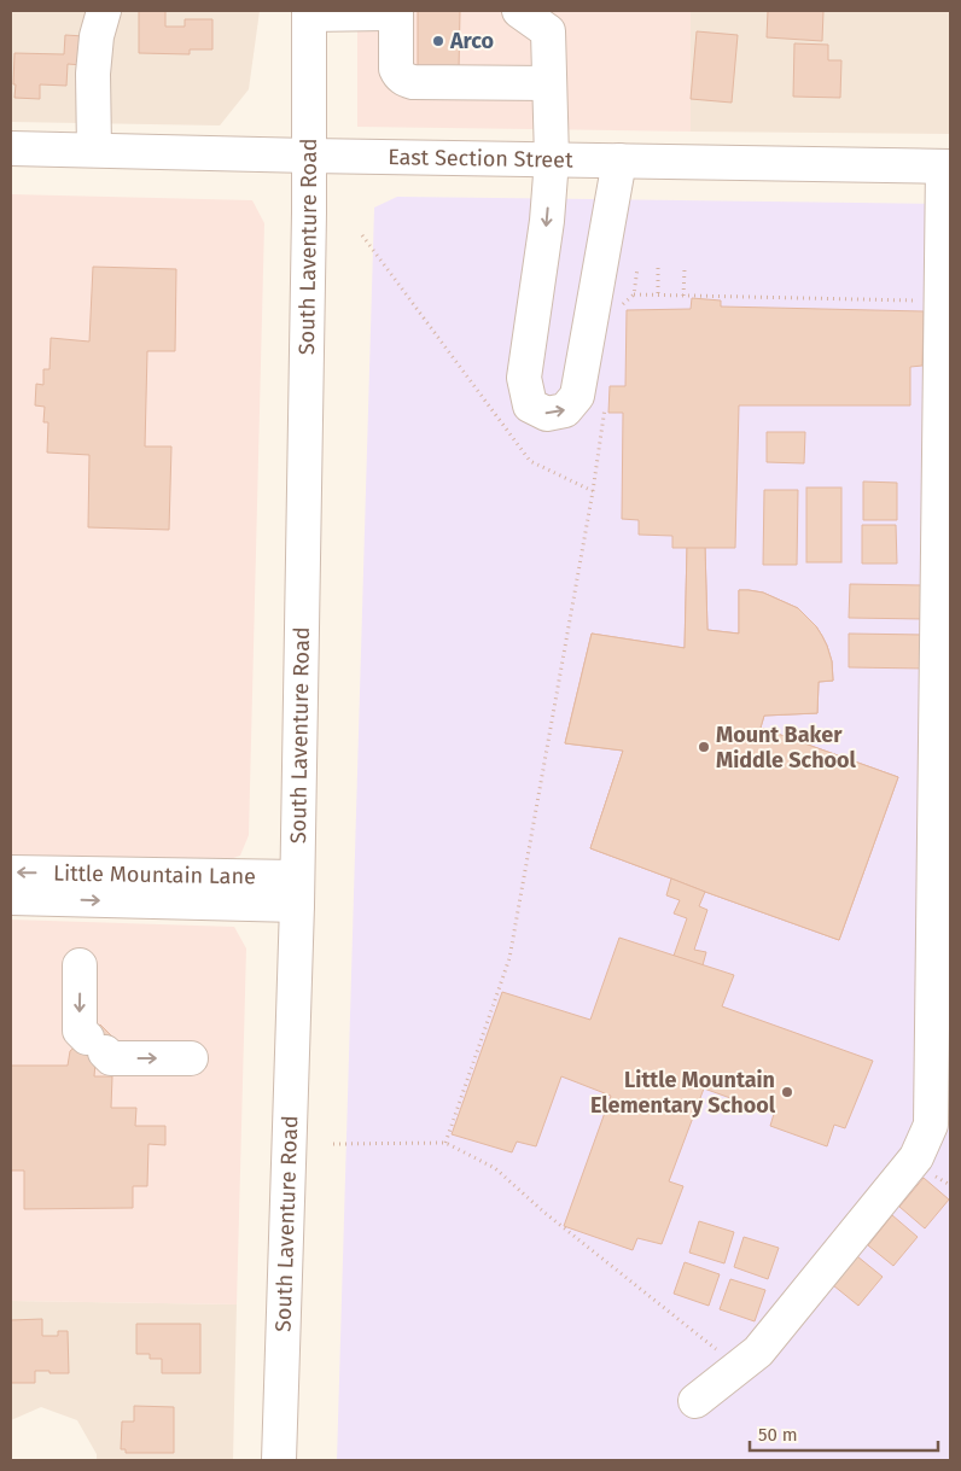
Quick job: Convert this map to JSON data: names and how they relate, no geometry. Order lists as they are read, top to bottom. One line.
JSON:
{"streets":{"street":["East Section Street","South Laventure Road","Little Mountain Lane"]},"crossings":[["East Section Street","South Laventure Road"],["South Laventure Road","Little Mountain Lane"]],"places":["Arco","Mount Baker Middle School","Little Mountain Elementary School"],"scale_bar":"50 m"}
